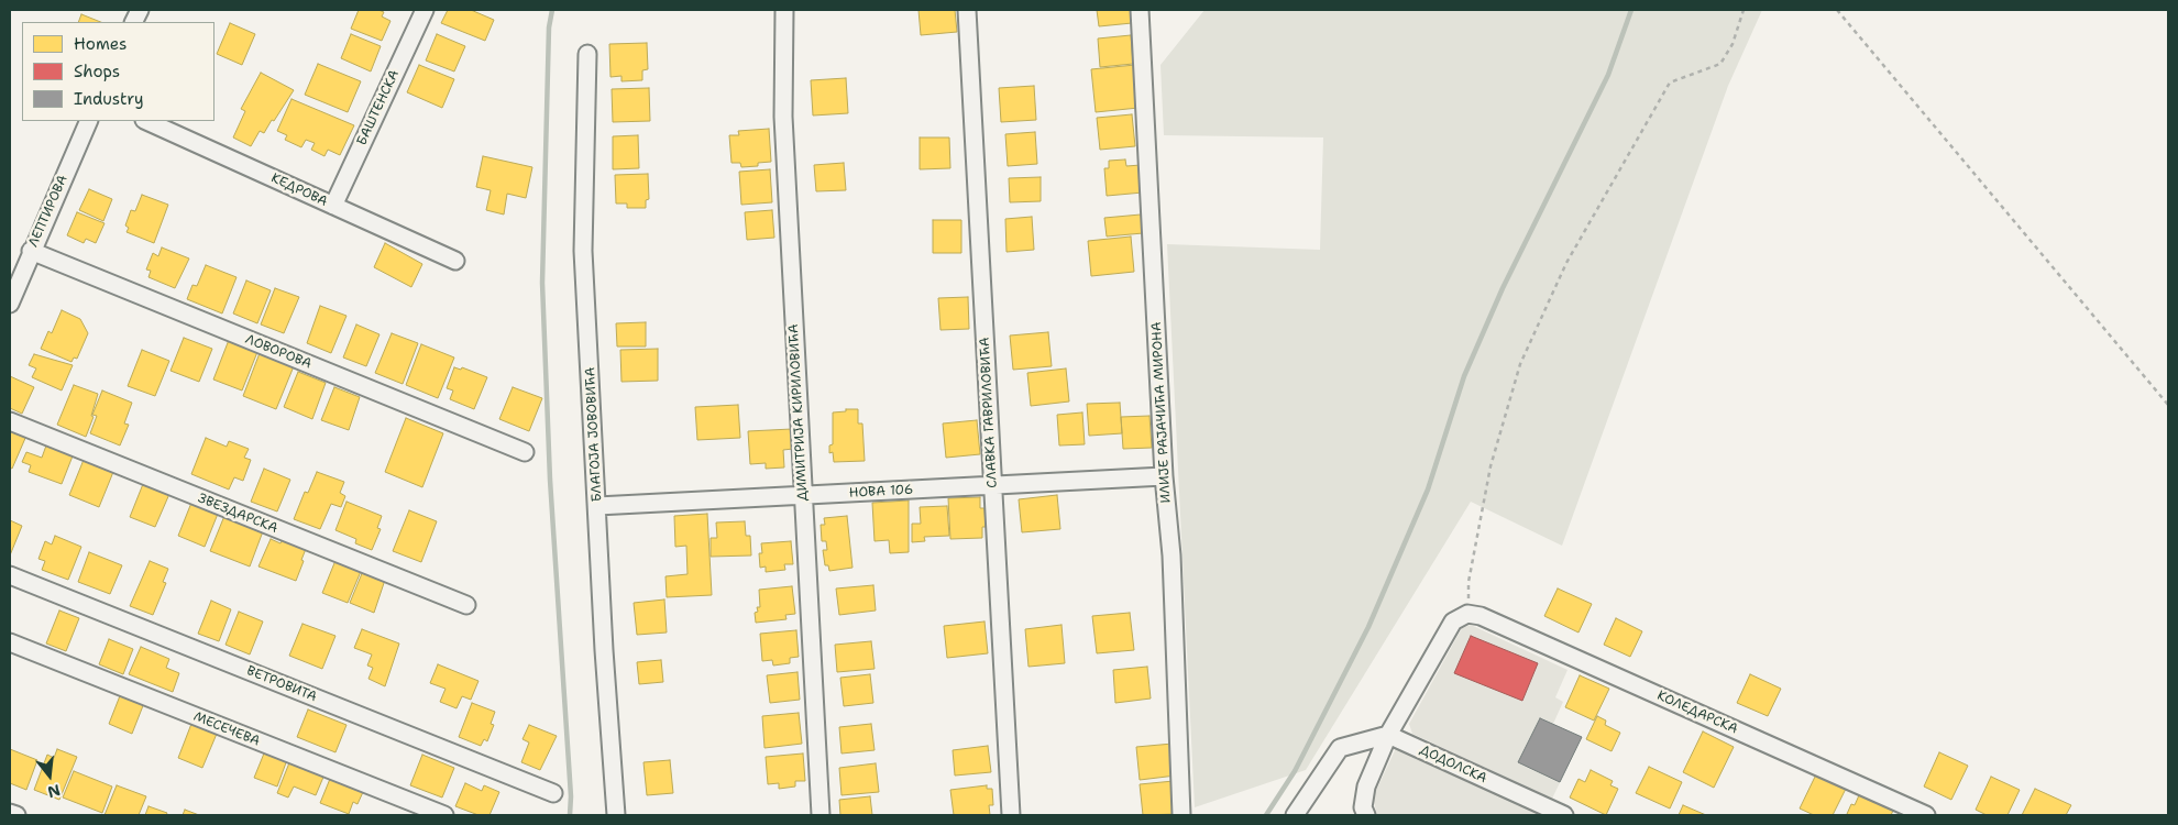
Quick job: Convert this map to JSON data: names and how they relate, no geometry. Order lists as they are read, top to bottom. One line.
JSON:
{"streets":{"street":["БАШТЕНСКА","КЕДРОВА","ЛЕПТИРОВА","ЛОВОРОВА","ДИМИТРИЈА КИРИЛОВИЋА","СЛАВКА ГАВРИЛОВИЋА","ИЛИЈЕ РАЈАЧИЋА МИРОНА","БЛАГОЈА ЈОВОВИЋА","НОВА 106","ЗВЕЗДАРСКА","ВЕТРОВИТА","КОЛЕДАРСКА","МЕСЕЧЕВА","ДОДОЛСКА"]},"crossings":[["БАШТЕНСКА","КЕДРОВА"],["ЛЕПТИРОВА","ЛОВОРОВА"],["ДИМИТРИЈА КИРИЛОВИЋА","НОВА 106"],["СЛАВКА ГАВРИЛОВИЋА","НОВА 106"],["ИЛИЈЕ РАЈАЧИЋА МИРОНА","НОВА 106"],["БЛАГОЈА ЈОВОВИЋА","НОВА 106"]],"legend":["Homes","Shops","Industry"],"north":"bottom"}
